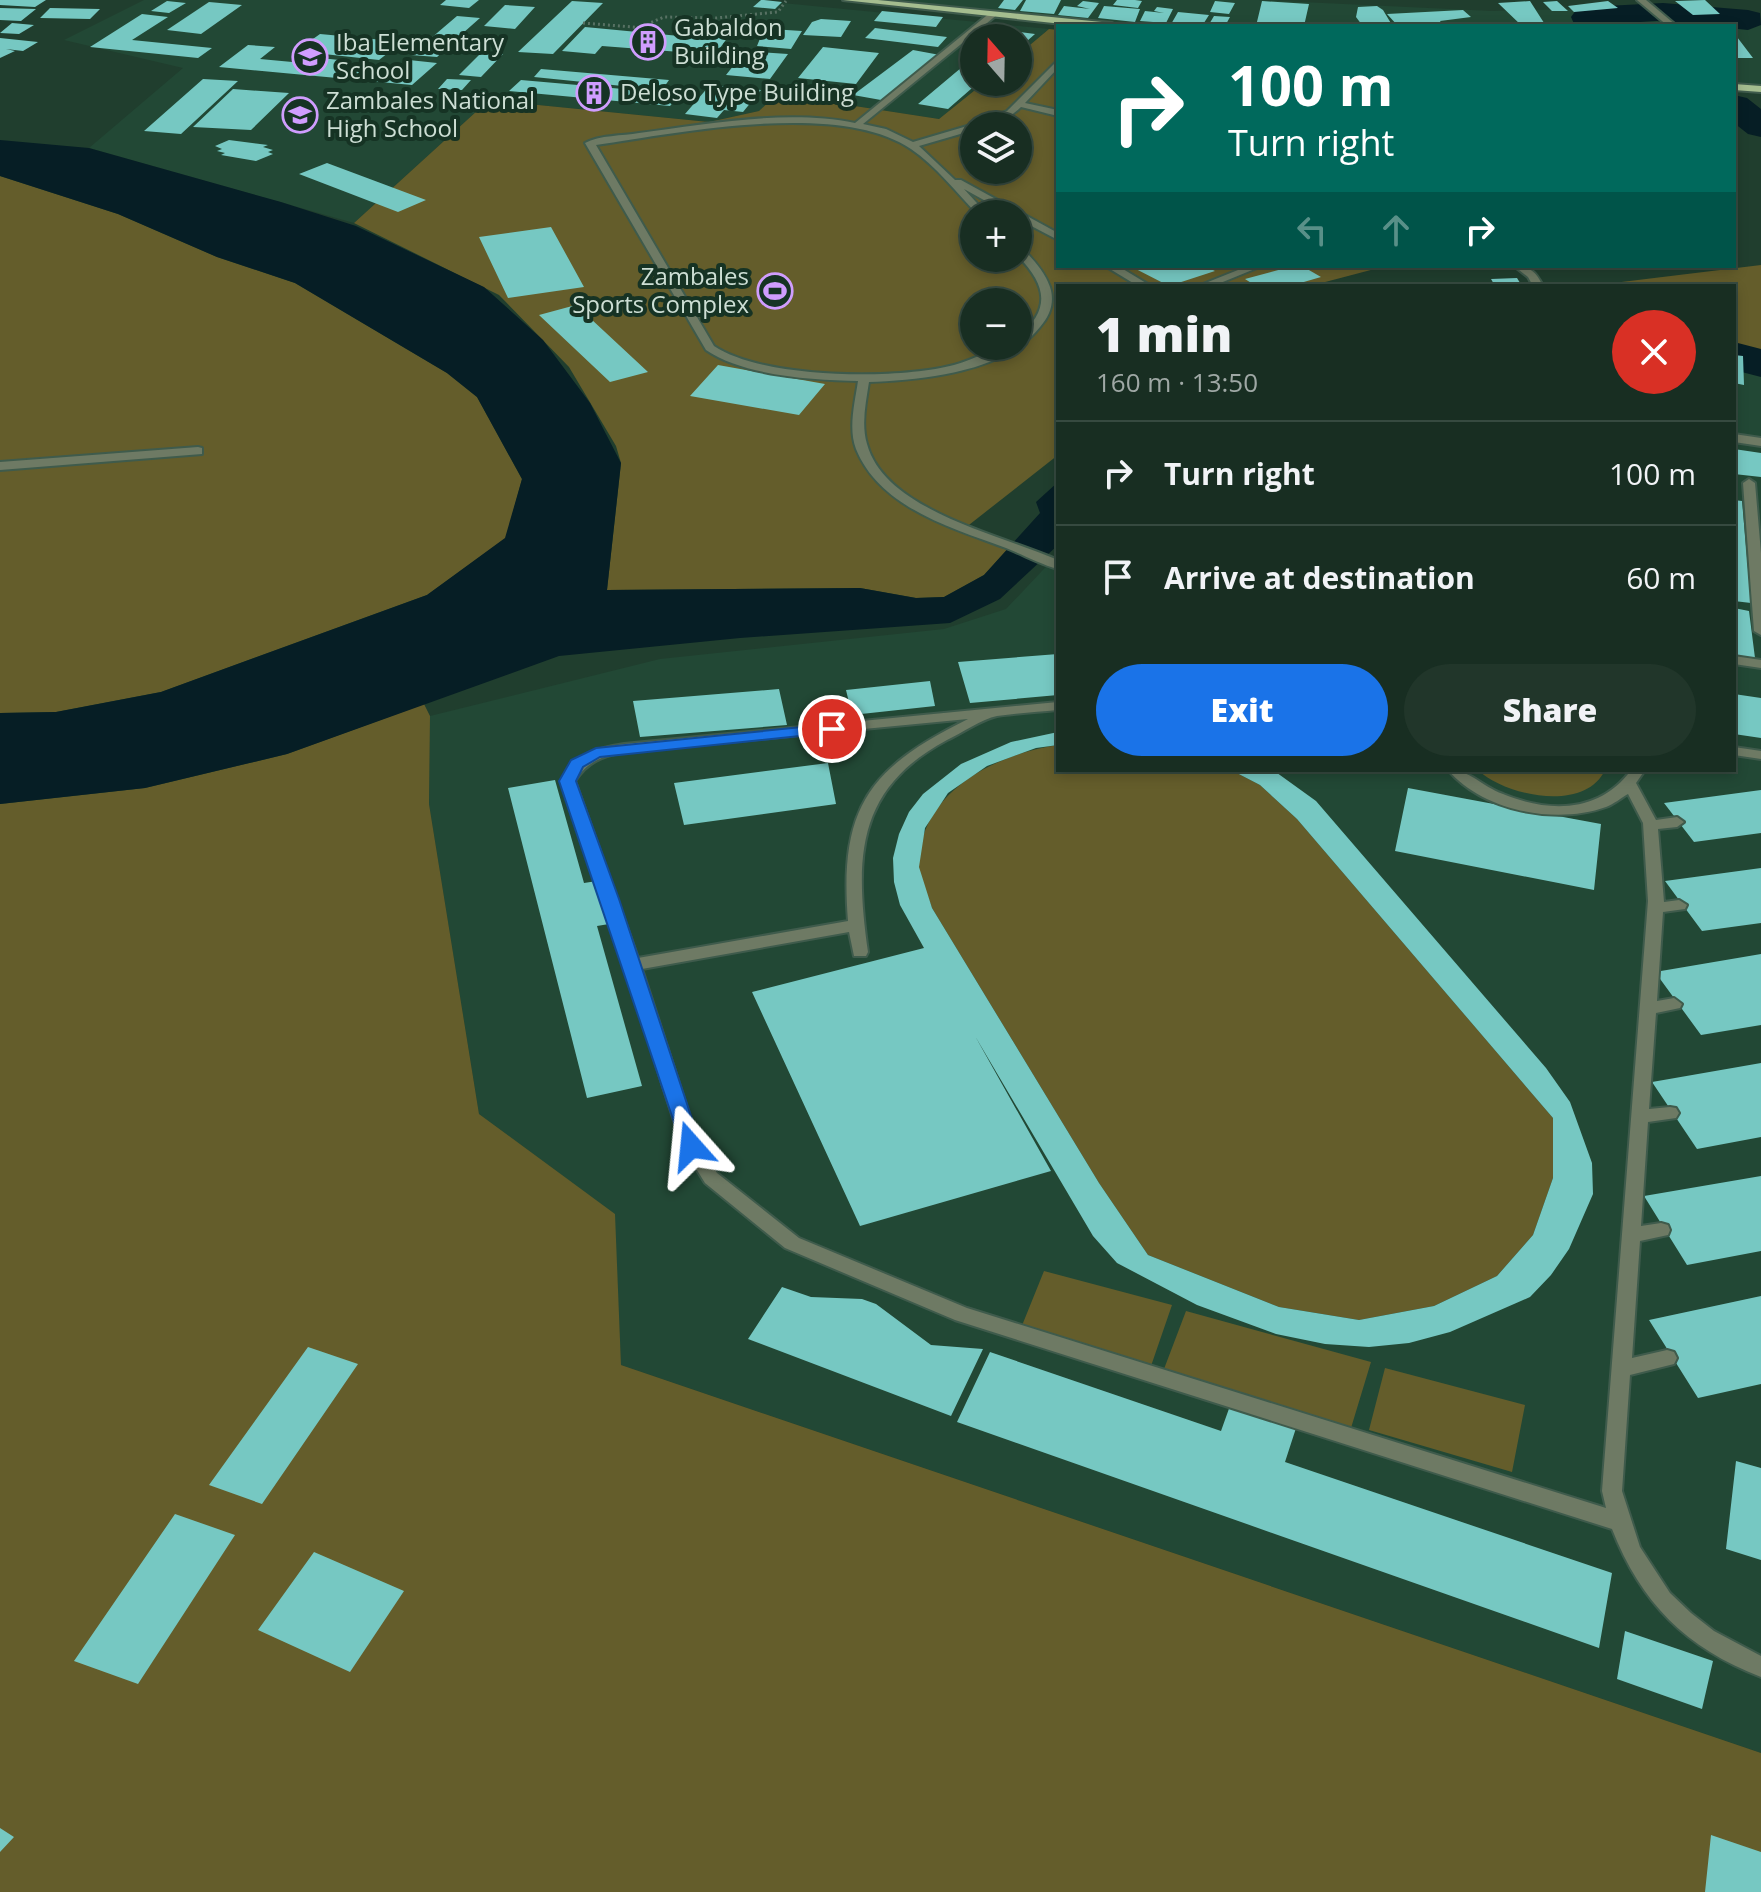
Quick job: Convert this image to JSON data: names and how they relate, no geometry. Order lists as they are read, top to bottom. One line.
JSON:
{"places":{"building":["Gabaldon Building","Deloso Type Building"],"school or university":["Iba Elementary School","Zambales National High School"],"sports":["Zambales Sports Complex"]},"north":"top","page":{"map_buttons":["+","−"],"turn":["100 m","Turn right"],"heading":["1 min","160 m · 13:50"],"list":[{"name":"Turn right","value":"100 m"},{"name":"Arrive at destination","value":"60 m"}],"buttons":["Exit","Share"]}}
